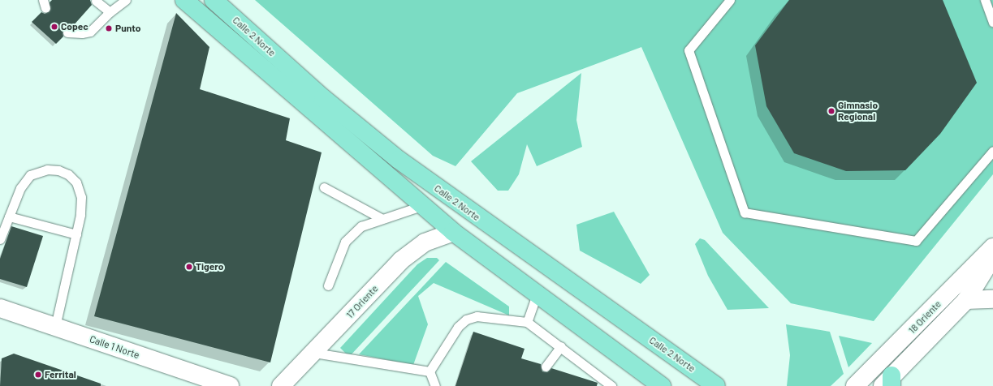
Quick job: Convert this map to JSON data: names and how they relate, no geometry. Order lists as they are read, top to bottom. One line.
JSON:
{"streets":{"main road":["Calle 2 Norte","17 Oriente","18 Oriente","Calle 1 Norte"]},"crossings":[["Calle 2 Norte","17 Oriente"]],"places":["Copec","Punto","Gimnasio Regional","Tigero","Ferrital"]}
